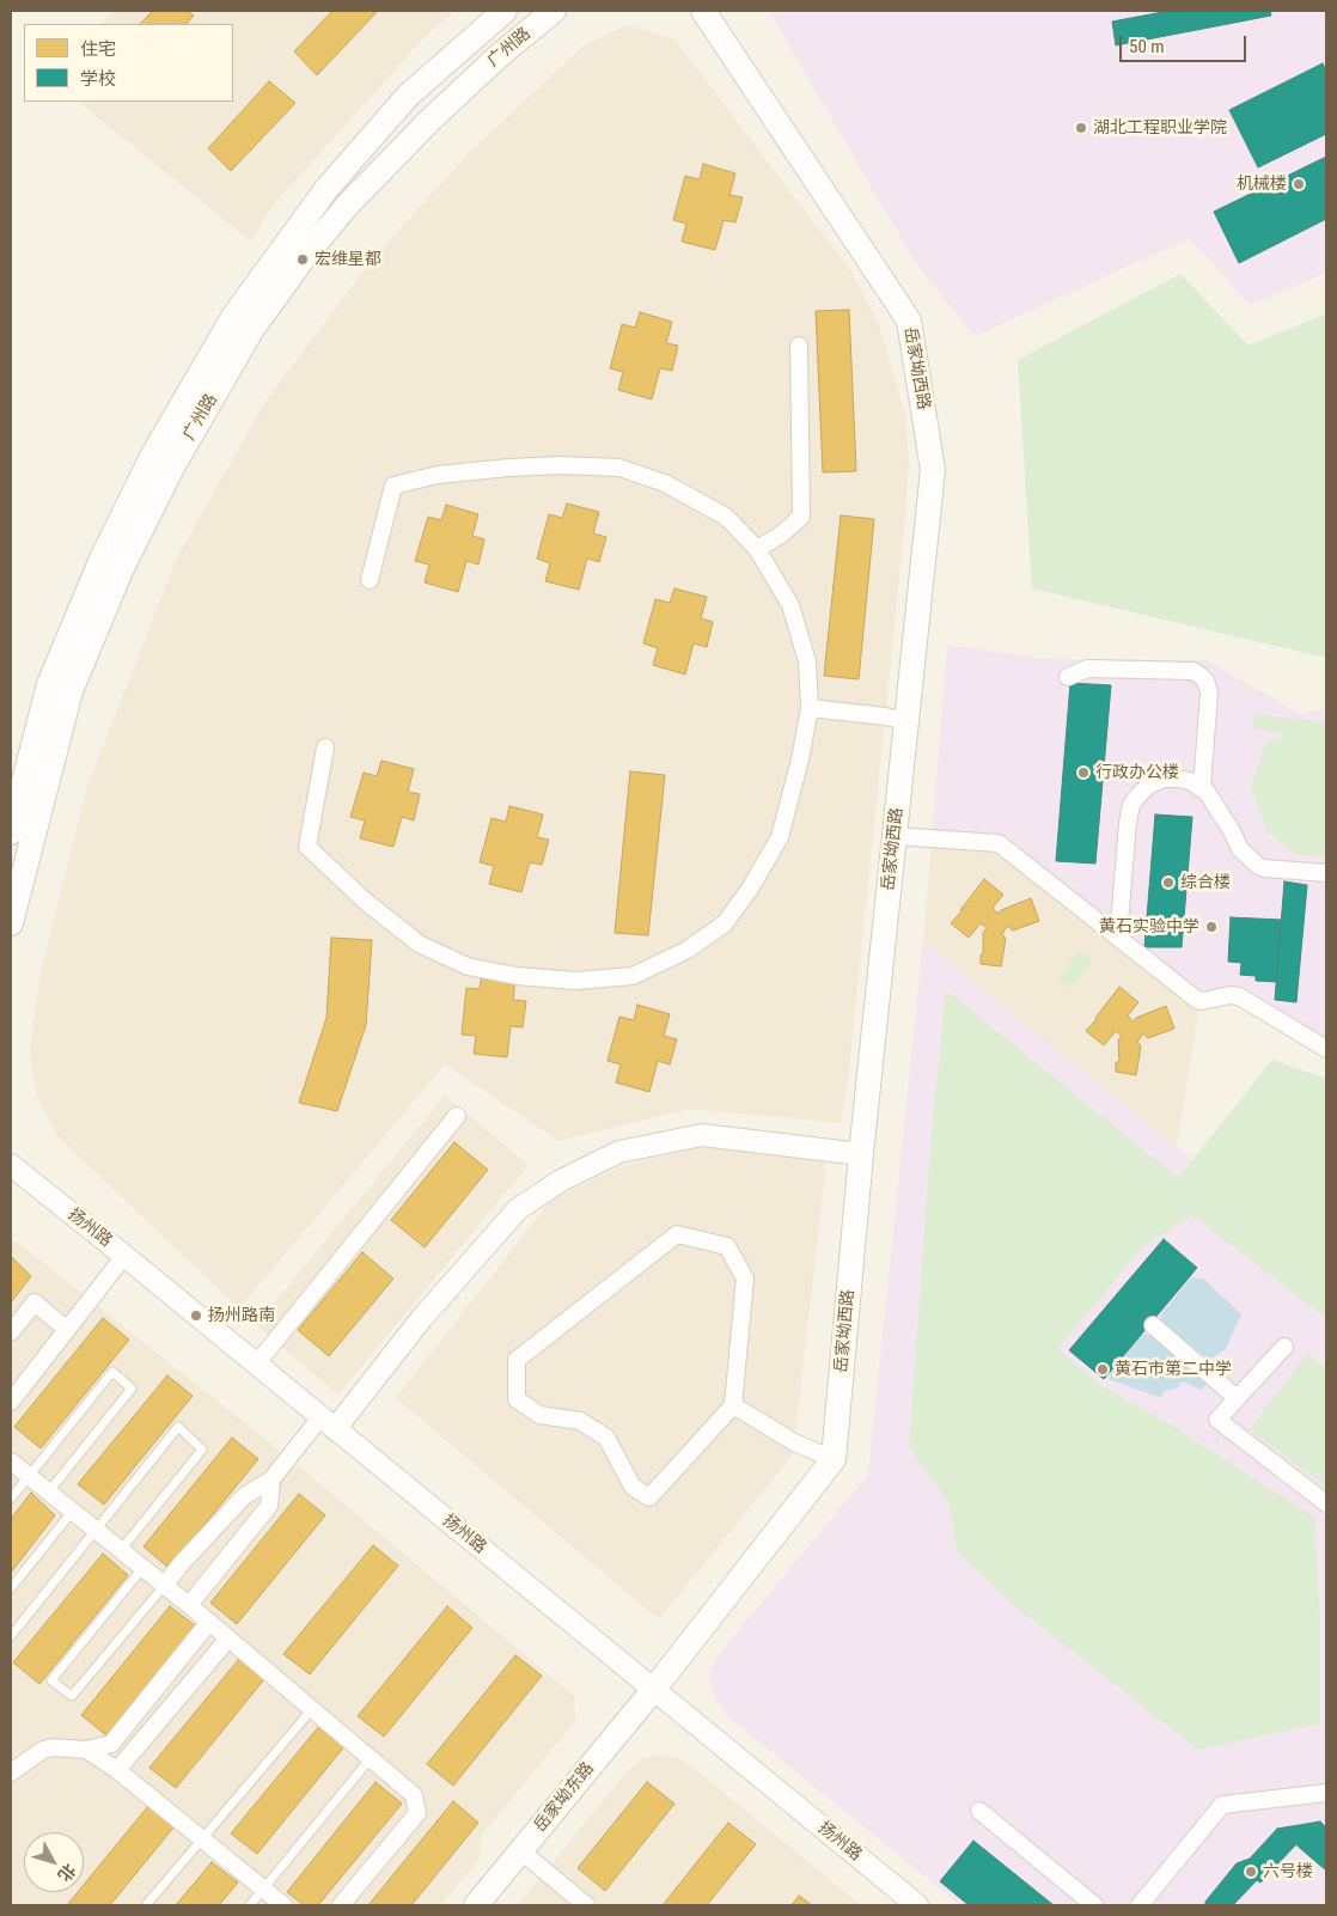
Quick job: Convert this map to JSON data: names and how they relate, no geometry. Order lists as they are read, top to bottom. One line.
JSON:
{"streets":{"main road":["广州路","岳家坳西路","岳家坳东路"],"street":["扬州路"]},"crossings":[["扬州路","岳家坳东路"]],"places":["湖北工程职业学院","机械楼","宏维星都","行政办公楼","综合楼","黄石实验中学","扬州路南","黄石市第二中学","六号楼"],"legend":["住宅","学校"],"scale_bar":"50 m","north":"bottom right"}
